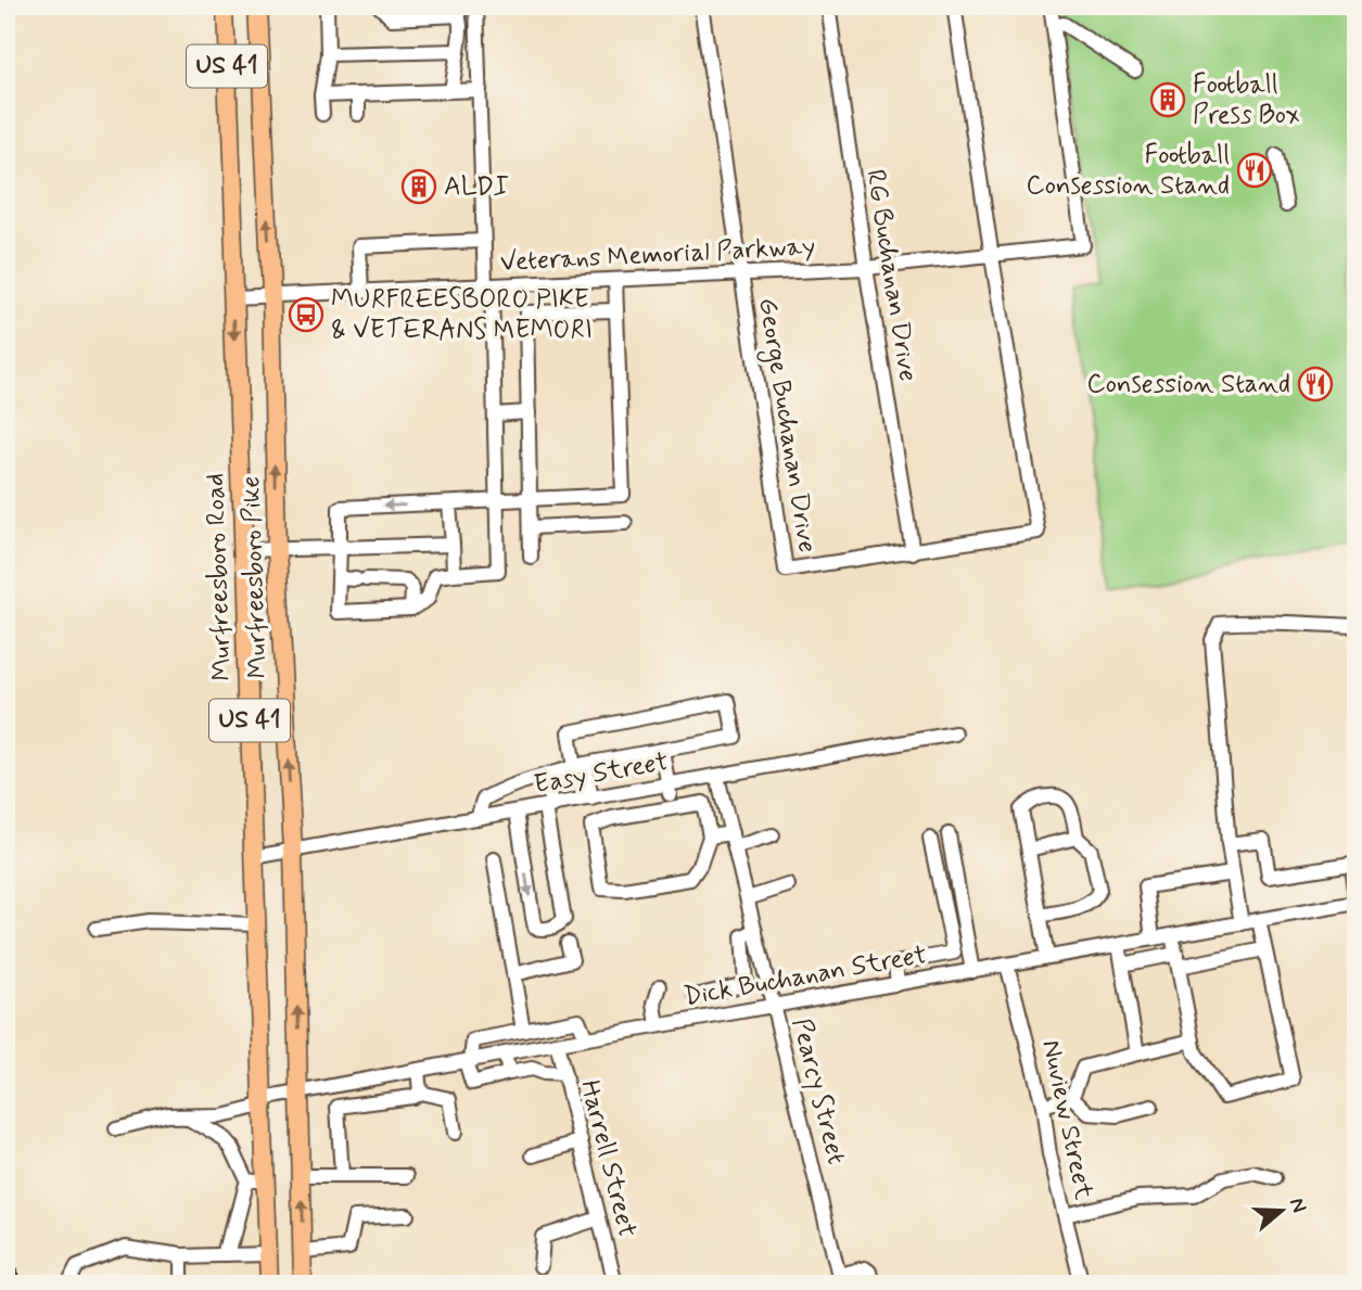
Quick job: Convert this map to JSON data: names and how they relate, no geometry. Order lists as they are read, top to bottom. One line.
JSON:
{"streets":{"main road":["US 41","Murfreesboro Road","Murfreesboro Pike"],"street":["Veterans Memorial Parkway","RG Buchanan Drive","George Buchanan Drive","Easy Street","Dick Buchanan Street","Pearcy Street","Nuview Street","Harrell Street"]},"crossings":[["Veterans Memorial Parkway","RG Buchanan Drive"],["Veterans Memorial Parkway","George Buchanan Drive"],["Veterans Memorial Parkway","Murfreesboro Road"],["Veterans Memorial Parkway","Murfreesboro Pike"],["RG Buchanan Drive","George Buchanan Drive"],["Murfreesboro Road","Easy Street"],["Murfreesboro Road","Dick Buchanan Street"],["Murfreesboro Pike","Easy Street"],["Murfreesboro Pike","Dick Buchanan Street"],["Easy Street","Pearcy Street"],["Dick Buchanan Street","Pearcy Street"],["Dick Buchanan Street","Nuview Street"],["Dick Buchanan Street","Harrell Street"]],"one_way":["Murfreesboro Pike"],"places":{"building":["Football Press Box","ALDI"],"restaurant":["Football Consession Stand","Consession Stand"],"bus stop":["MURFREESBORO PIKE & VETERANS MEMORI"]},"north":"right"}
